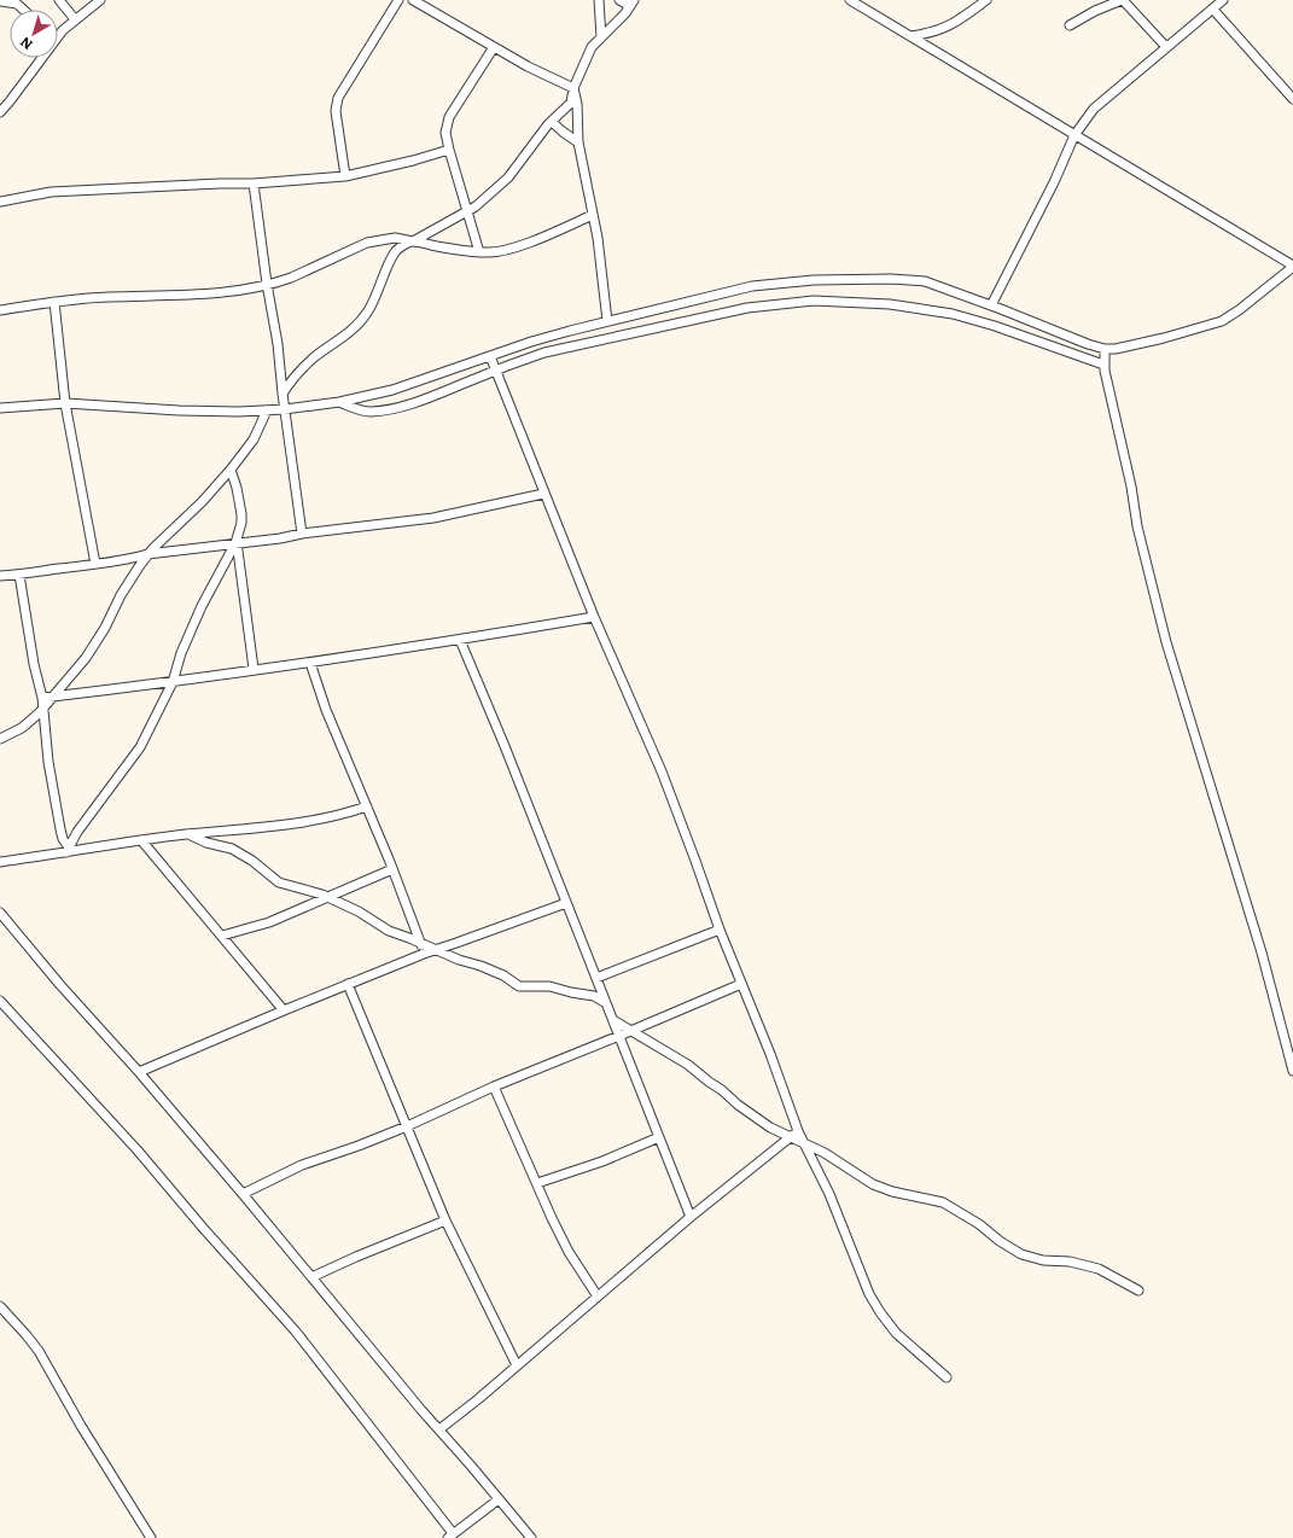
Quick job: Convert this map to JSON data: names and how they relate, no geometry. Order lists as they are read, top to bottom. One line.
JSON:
{"north":"bottom left"}
